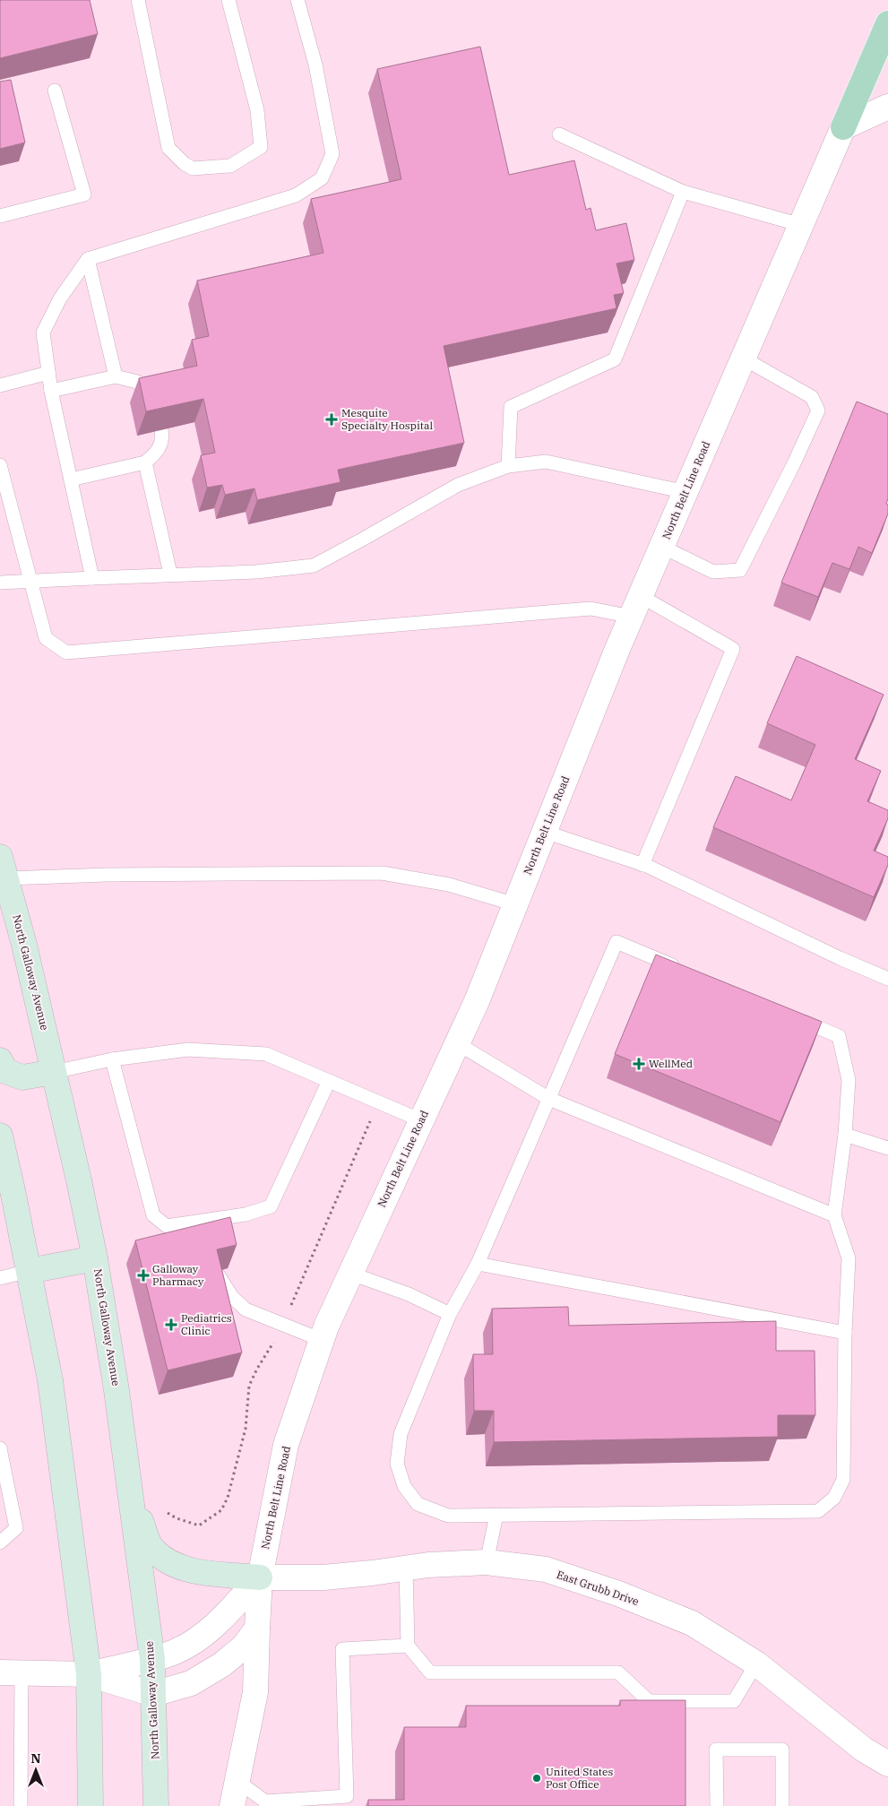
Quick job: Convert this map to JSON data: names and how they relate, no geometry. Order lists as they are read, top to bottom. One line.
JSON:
{"streets":{"main road":["North Galloway Avenue"],"street":["North Belt Line Road","East Grubb Drive"]},"crossings":[["North Belt Line Road","East Grubb Drive"]],"places":{"health":["Mesquite Specialty Hospital","WellMed","Galloway Pharmacy","Pediatrics Clinic"],"other":["United States Post Office"]},"north":"top"}
